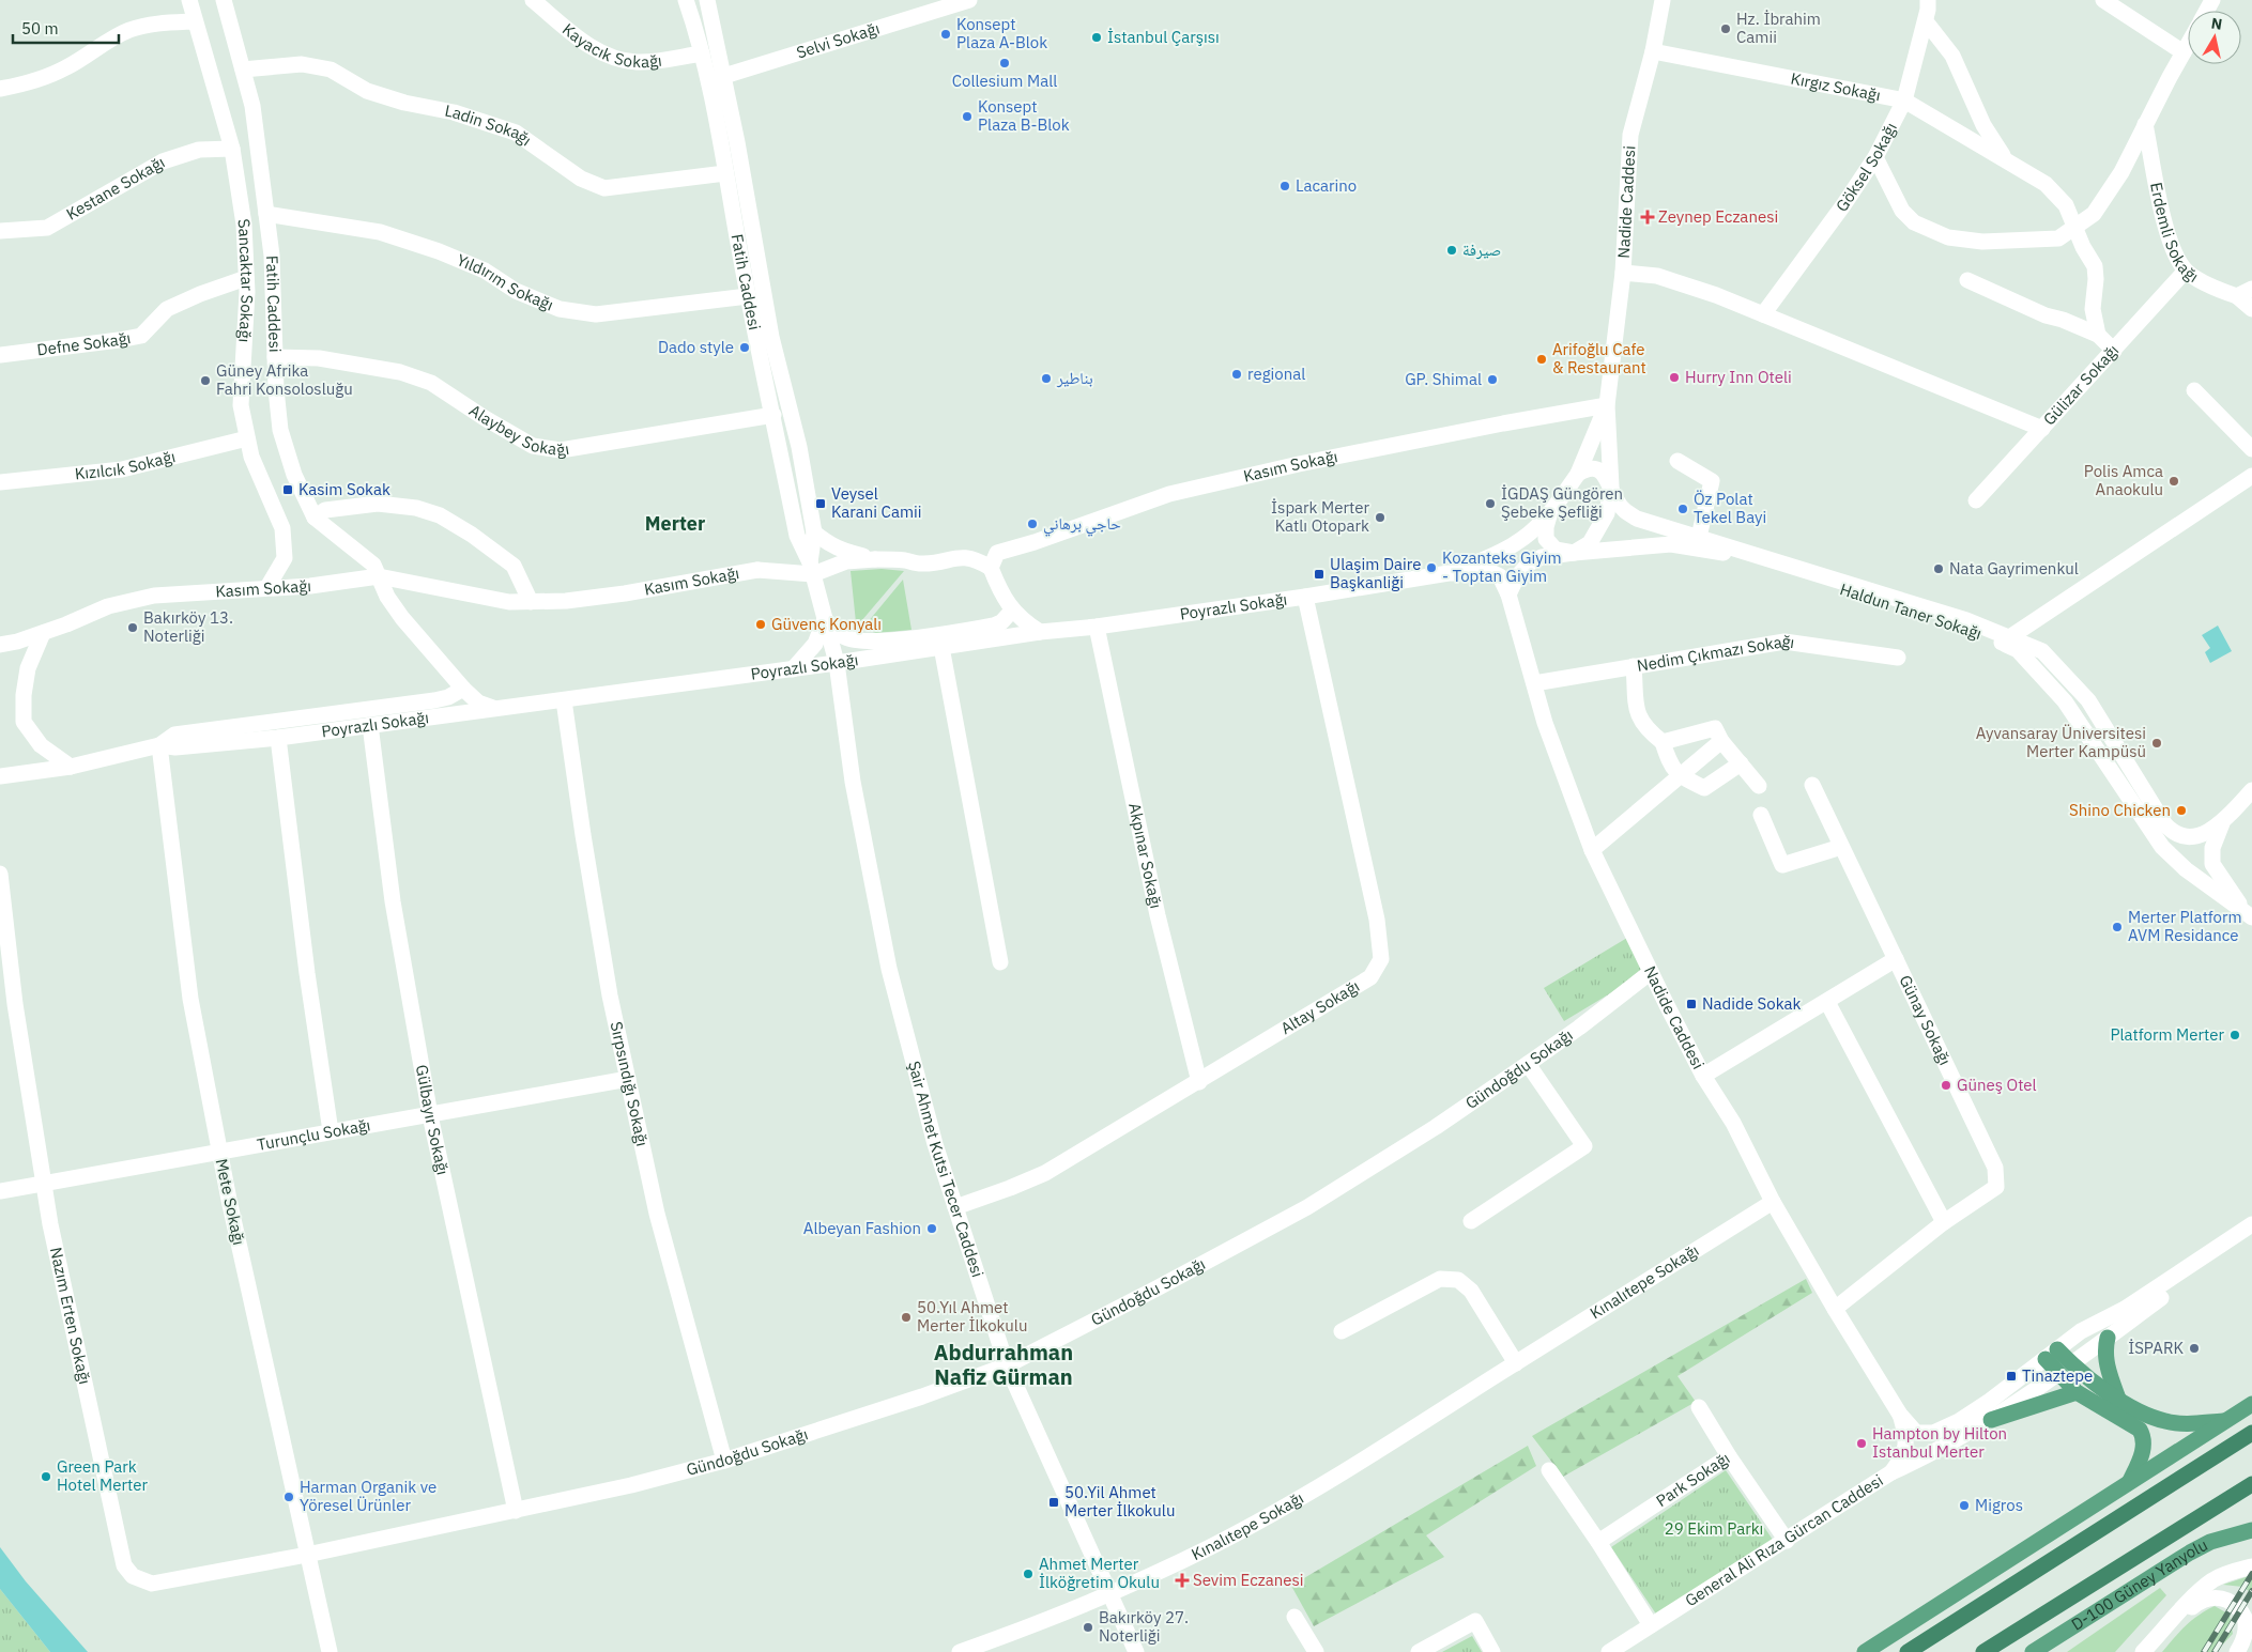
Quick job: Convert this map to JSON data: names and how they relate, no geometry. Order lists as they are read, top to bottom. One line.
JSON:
{"streets":{"main road":["D-100 Güney Yanyolu"],"street":["Kayacık Sokağı","Selvi Sokağı","Kırgız Sokağı","Ladin Sokağı","Göksel Sokağı","Kestane Sokağı","Nadide Caddesi","Erdemli Sokağı","Sancaktar Sokağı","Yıldırım Sokağı","Fatih Caddesi","Defne Sokağı","Gülizar Sokağı","Alaybey Sokağı","Kızılcık Sokağı","Kasım Sokağı","Poyrazlı Sokağı","Haldun Taner Sokağı","Nedim Çıkmazı Sokağı","Akpınar Sokağı","Altay Sokağı","Günay Sokağı","Gündoğdu Sokağı","Sırpsındığı Sokağı","Gülbayır Sokağı","Turunçlu Sokağı","Şair Ahmet Kutsi Tecer Caddesi","Mete Sokağı","Kınalıtepe Sokağı","Nazım Erten Sokağı","Park Sokağı","General Ali Rıza Gürcan Caddesi"]},"crossings":[["Kayacık Sokağı","Fatih Caddesi"],["Selvi Sokağı","Fatih Caddesi"],["Kırgız Sokağı","Göksel Sokağı"],["Kırgız Sokağı","Nadide Caddesi"],["Ladin Sokağı","Fatih Caddesi"],["Kestane Sokağı","Sancaktar Sokağı"],["Nadide Caddesi","Kasım Sokağı"],["Nadide Caddesi","Poyrazlı Sokağı"],["Nadide Caddesi","Haldun Taner Sokağı"],["Nadide Caddesi","Nedim Çıkmazı Sokağı"],["Nadide Caddesi","Günay Sokağı"],["Nadide Caddesi","Gündoğdu Sokağı"],["Nadide Caddesi","Kınalıtepe Sokağı"],["Erdemli Sokağı","Gülizar Sokağı"],["Sancaktar Sokağı","Defne Sokağı"],["Sancaktar Sokağı","Kızılcık Sokağı"],["Sancaktar Sokağı","Kasım Sokağı"],["Yıldırım Sokağı","Fatih Caddesi"],["Fatih Caddesi","Alaybey Sokağı"],["Fatih Caddesi","Kasım Sokağı"],["Fatih Caddesi","Poyrazlı Sokağı"],["Fatih Caddesi","Şair Ahmet Kutsi Tecer Caddesi"],["Poyrazlı Sokağı","Akpınar Sokağı"],["Poyrazlı Sokağı","Altay Sokağı"],["Poyrazlı Sokağı","Sırpsındığı Sokağı"],["Poyrazlı Sokağı","Gülbayır Sokağı"],["Poyrazlı Sokağı","Şair Ahmet Kutsi Tecer Caddesi"],["Poyrazlı Sokağı","Mete Sokağı"],["Akpınar Sokağı","Altay Sokağı"],["Altay Sokağı","Şair Ahmet Kutsi Tecer Caddesi"],["Gündoğdu Sokağı","Sırpsındığı Sokağı"],["Gündoğdu Sokağı","Gülbayır Sokağı"],["Gündoğdu Sokağı","Şair Ahmet Kutsi Tecer Caddesi"],["Gündoğdu Sokağı","Mete Sokağı"],["Gündoğdu Sokağı","Nazım Erten Sokağı"],["Sırpsındığı Sokağı","Turunçlu Sokağı"],["Gülbayır Sokağı","Turunçlu Sokağı"],["Turunçlu Sokağı","Mete Sokağı"],["Turunçlu Sokağı","Nazım Erten Sokağı"],["Şair Ahmet Kutsi Tecer Caddesi","Kınalıtepe Sokağı"],["Mete Sokağı","Nazım Erten Sokağı"],["Park Sokağı","General Ali Rıza Gürcan Caddesi"]],"districts":["Merter","Abdurrahman Nafiz Gürman"],"parks":["29 Ekim Parkı"],"places":{"other":["Hz. İbrahim Camii","Konsept Plaza A-Blok","İstanbul Çarşısı","Collesium Mall","Konsept Plaza B-Blok","Lacarino","صيرفة","Dado style","Arifoğlu Cafe & Restaurant","regional","Hurry Inn Oteli","بناطير","GP. Shimal","Güney Afrika Fahri Konsolosluğu","Polis Amca Anaokulu","İGDAŞ Güngören Şebeke Şefliği","Öz Polat Tekel Bayi","İspark Merter Katlı Otopark","حاجي برهاني","Kozanteks Giyim - Toptan Giyim","Nata Gayrimenkul","Güvenç Konyalı","Bakırköy 13. Noterliği","Ayvansaray Üniversitesi Merter Kampüsü","Shino Chicken","Merter Platform AVM Residance","Platform Merter","Güneş Otel","Albeyan Fashion","50.Yıl Ahmet Merter İlkokulu","İSPARK","Hampton by Hilton Istanbul Merter","Green Park Hotel Merter","Harman Organik ve Yöresel Ürünler","Migros","Ahmet Merter İlköğretim Okulu","Bakırköy 27. Noterliği"],"health":["Zeynep Eczanesi","Sevim Eczanesi"],"transit":["Kasim Sokak","Veysel Karani Camii","Ulaşim Daire Başkanliği","Nadide Sokak","Tinaztepe","50.Yil Ahmet Merter İlkokulu"]},"scale_bar":"50 m","north":"top"}
